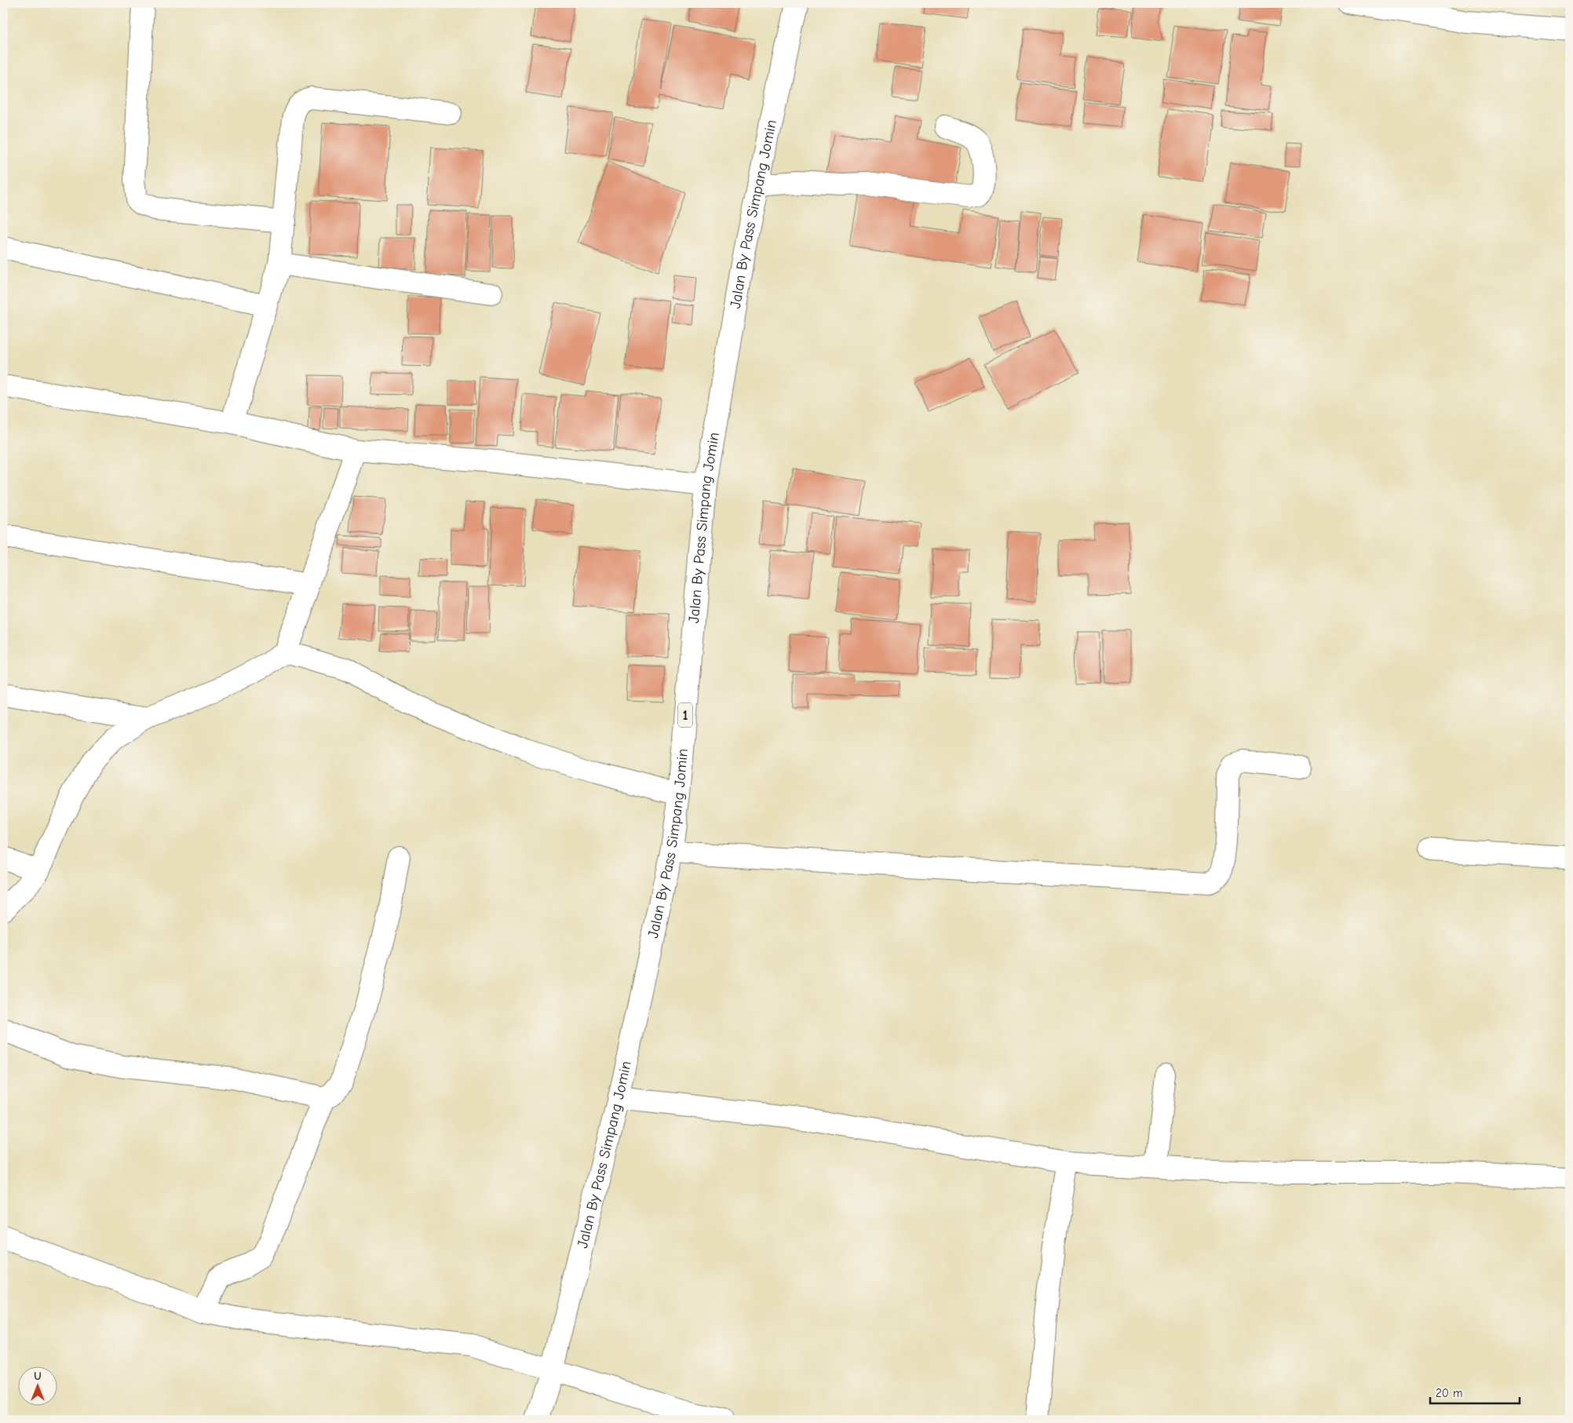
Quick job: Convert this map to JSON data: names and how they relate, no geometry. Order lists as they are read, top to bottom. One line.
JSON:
{"streets":{"main road":["Jalan By Pass Simpang Jomin","1"]},"scale_bar":"20 m","north":"top"}
